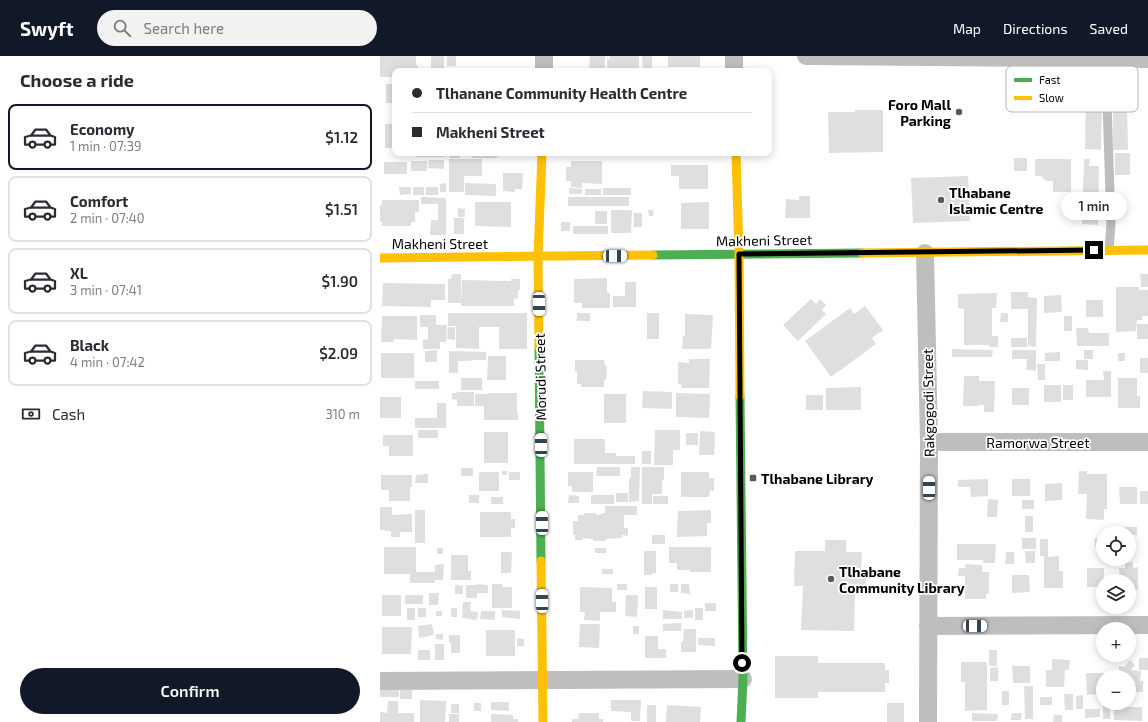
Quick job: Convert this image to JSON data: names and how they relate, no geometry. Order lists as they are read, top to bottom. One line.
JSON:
{"streets":{"street":["Makheni Street","Morudi Street","Rakgogodi Street","Ramorwa Street"]},"crossings":[["Makheni Street","Morudi Street"],["Makheni Street","Rakgogodi Street"],["Rakgogodi Street","Ramorwa Street"]],"places":{"other":["Foro Mall Parking","Tlhabane Islamic Centre","Tlhabane Community Library"],"transit":["Tlhabane Library"]},"legend":["Fast","Slow"],"page":{"header":"Swyft","search":"Search here","nav":["Map","Directions","Saved"],"heading":"Choose a ride","banner":["Tlhanane Community Health Centre","Makheni Street"],"list":[{"name":"Economy","note":"1 min · 07:39","value":"$1.12"},{"name":"Comfort","note":"2 min · 07:40","value":"$1.51"},{"name":"XL","note":"3 min · 07:41","value":"$1.90"},{"name":"Black","note":"4 min · 07:42","value":"$2.09"}],"bubble":"1 min","pay":["Cash","310 m"],"map_buttons":["+","−"],"buttons":"Confirm"}}
